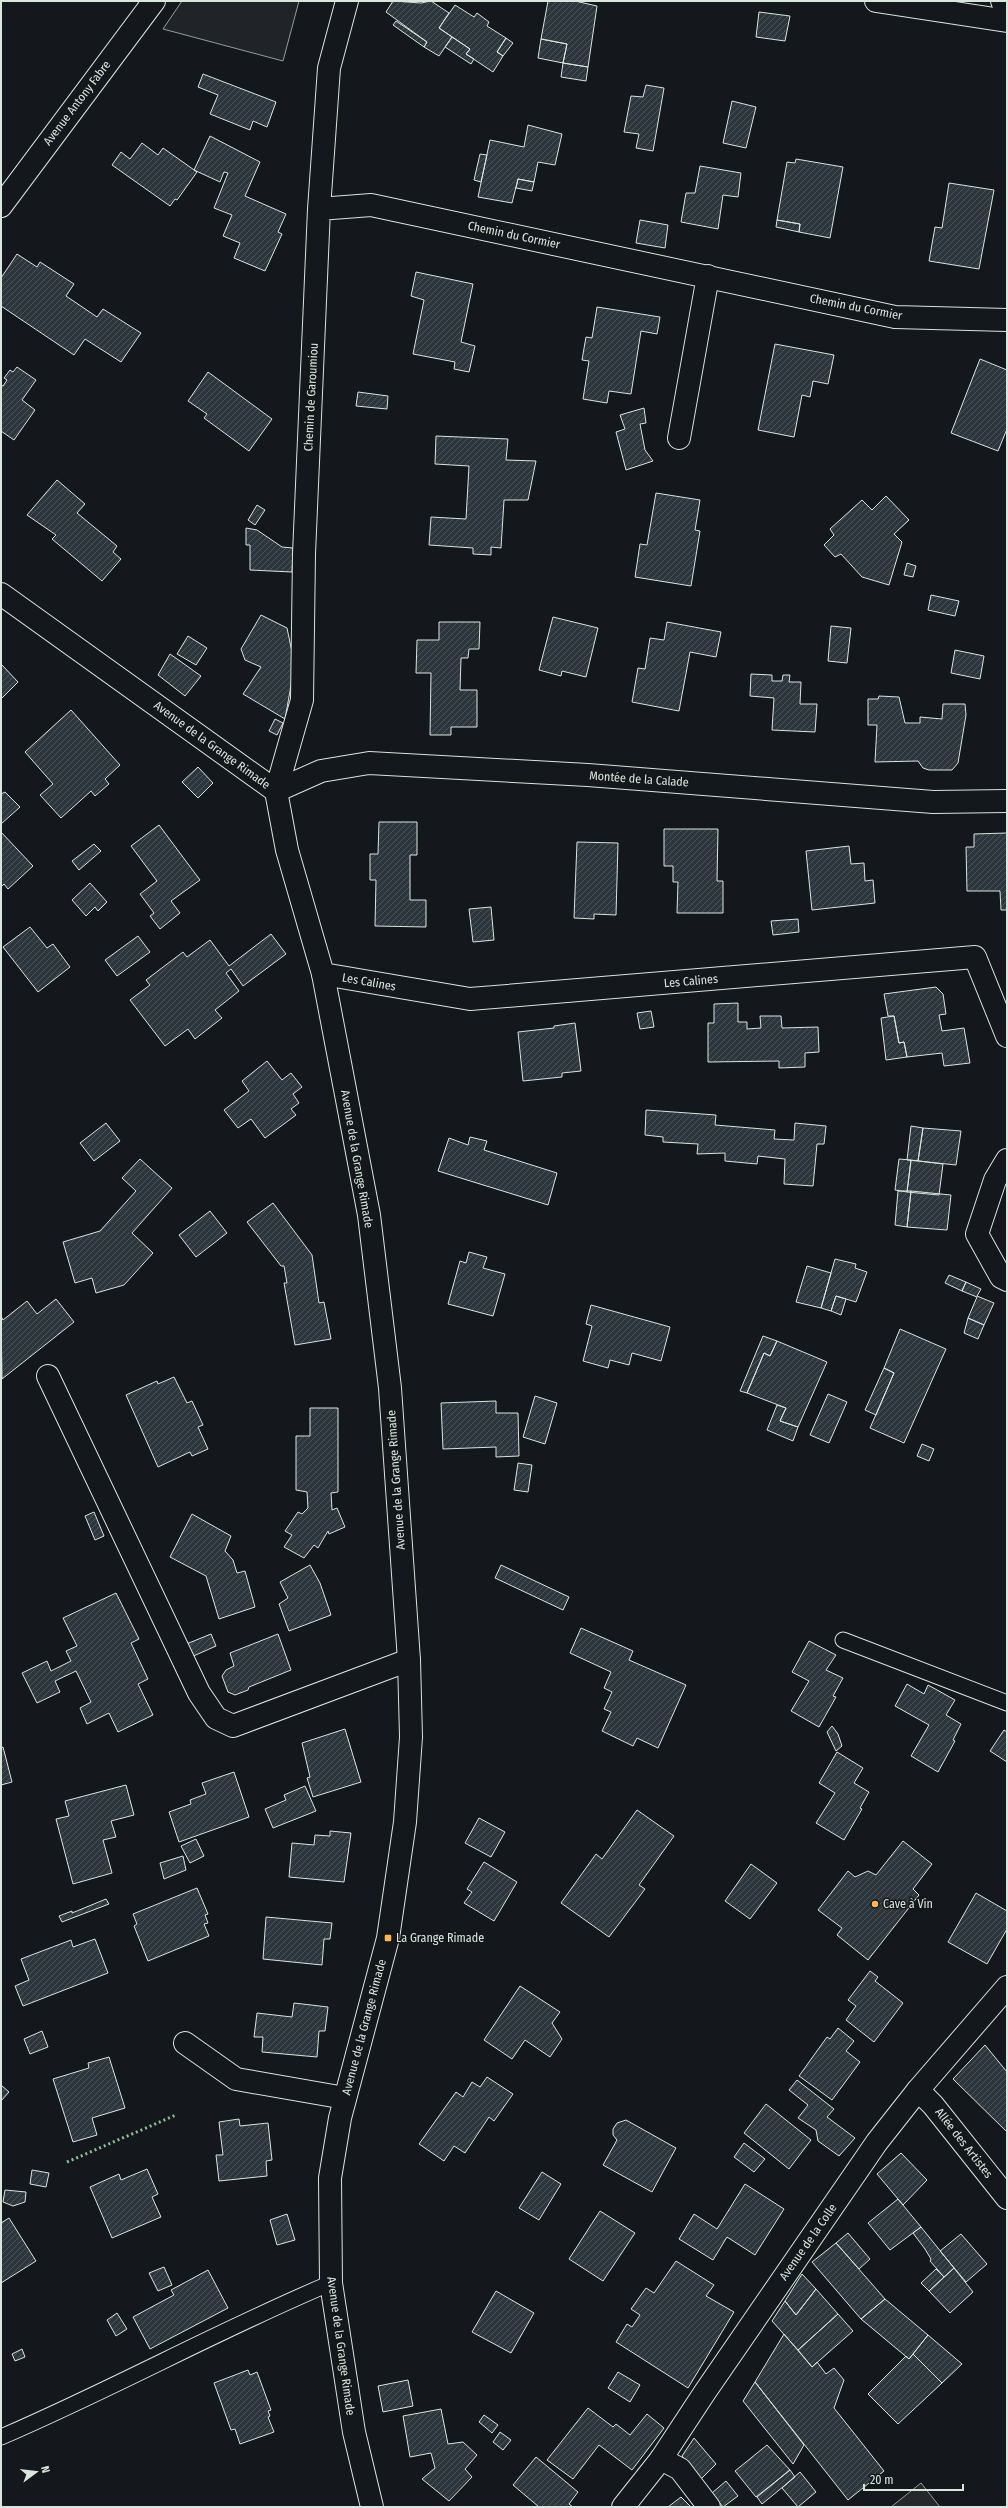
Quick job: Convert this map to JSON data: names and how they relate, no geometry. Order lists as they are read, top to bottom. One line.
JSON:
{"streets":{"street":["Avenue Antony Fabre","Chemin du Cormier","Chemin de Garoumiou","Avenue de la Grange Rimade","Montée de la Calade","Les Calines","Allée des Artistes","Avenue de la Colle"]},"crossings":[["Chemin du Cormier","Chemin de Garoumiou"],["Chemin de Garoumiou","Avenue de la Grange Rimade"],["Chemin de Garoumiou","Montée de la Calade"],["Avenue de la Grange Rimade","Montée de la Calade"],["Avenue de la Grange Rimade","Les Calines"],["Allée des Artistes","Avenue de la Colle"]],"places":{"other":["Cave à Vin"],"transit":["La Grange Rimade"]},"scale_bar":"20 m","north":"right"}
